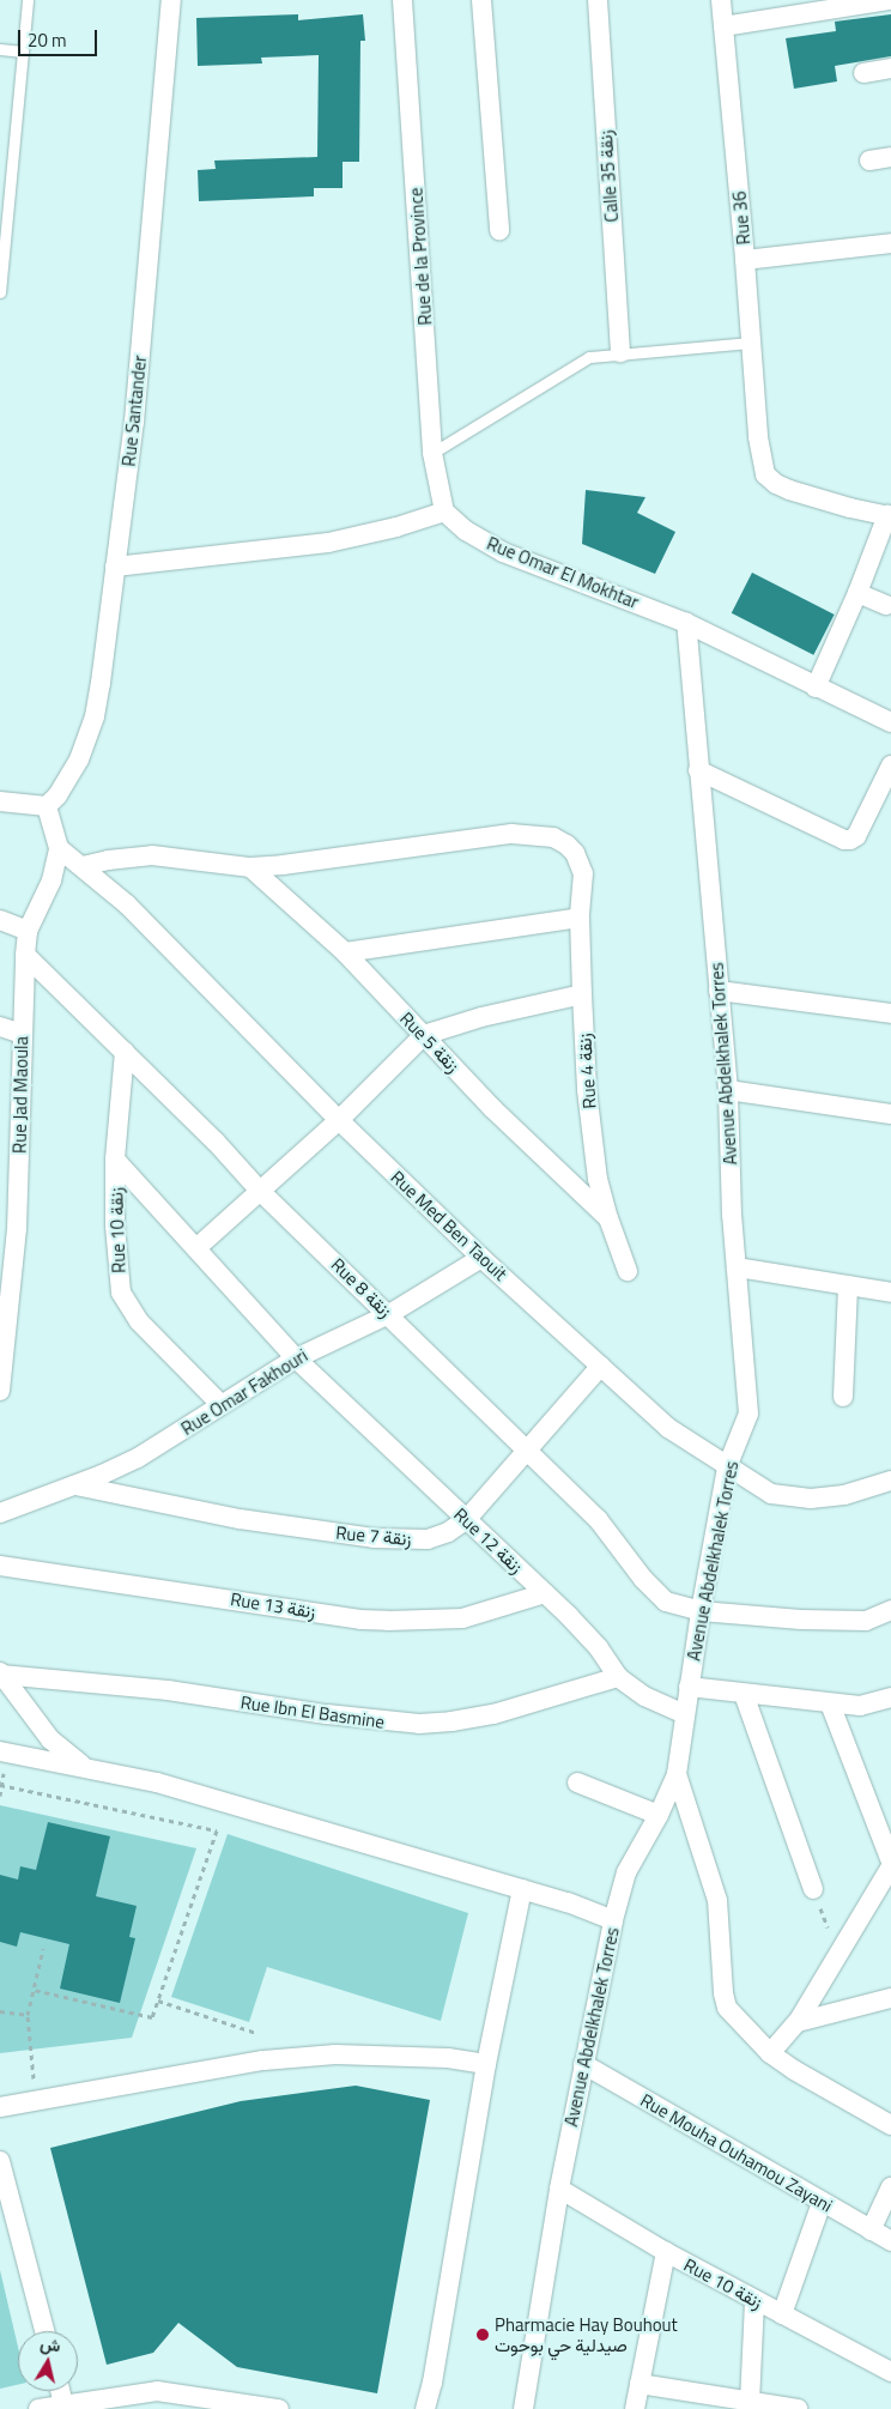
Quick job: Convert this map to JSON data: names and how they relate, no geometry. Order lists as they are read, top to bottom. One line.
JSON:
{"streets":{"street":["Calle 35 زنقة","Rue 36","Rue de la Province","Rue Santander","Rue Omar El Mokhtar","Rue 5 زنقة","Avenue Abdelkhalek Torres","Rue 4 زنقة","Rue Jad Maoula","Rue Med Ben Taouit","Rue 10 زنقة","Rue 8 زنقة","Rue Omar Fakhouri","Rue 7 زنقة","Rue 12 زنقة","Rue 13 زنقة","Rue Ibn El Basmine","Rue Mouha Ouhamou Zayani"]},"crossings":[["Rue de la Province","Rue Omar El Mokhtar"],["Rue Santander","Rue Jad Maoula"],["Rue Omar El Mokhtar","Avenue Abdelkhalek Torres"],["Rue 5 زنقة","Rue 4 زنقة"],["Avenue Abdelkhalek Torres","Rue Med Ben Taouit"],["Avenue Abdelkhalek Torres","Rue 10 زنقة"],["Avenue Abdelkhalek Torres","Rue 8 زنقة"],["Avenue Abdelkhalek Torres","Rue 12 زنقة"],["Avenue Abdelkhalek Torres","Rue Mouha Ouhamou Zayani"],["Rue Jad Maoula","Rue Med Ben Taouit"],["Rue Jad Maoula","Rue 8 زنقة"],["Rue Med Ben Taouit","Rue Omar Fakhouri"],["Rue Med Ben Taouit","Rue 7 زنقة"],["Rue 10 زنقة","Rue 8 زنقة"],["Rue 10 زنقة","Rue Omar Fakhouri"],["Rue 10 زنقة","Rue 12 زنقة"],["Rue 8 زنقة","Rue Omar Fakhouri"],["Rue 8 زنقة","Rue 7 زنقة"],["Rue Omar Fakhouri","Rue 7 زنقة"],["Rue Omar Fakhouri","Rue 12 زنقة"],["Rue 7 زنقة","Rue 12 زنقة"],["Rue 12 زنقة","Rue 13 زنقة"],["Rue 12 زنقة","Rue Ibn El Basmine"]],"places":["Pharmacie Hay Bouhout صيدلية حي بوحوت"],"scale_bar":"20 m","north":"top"}
